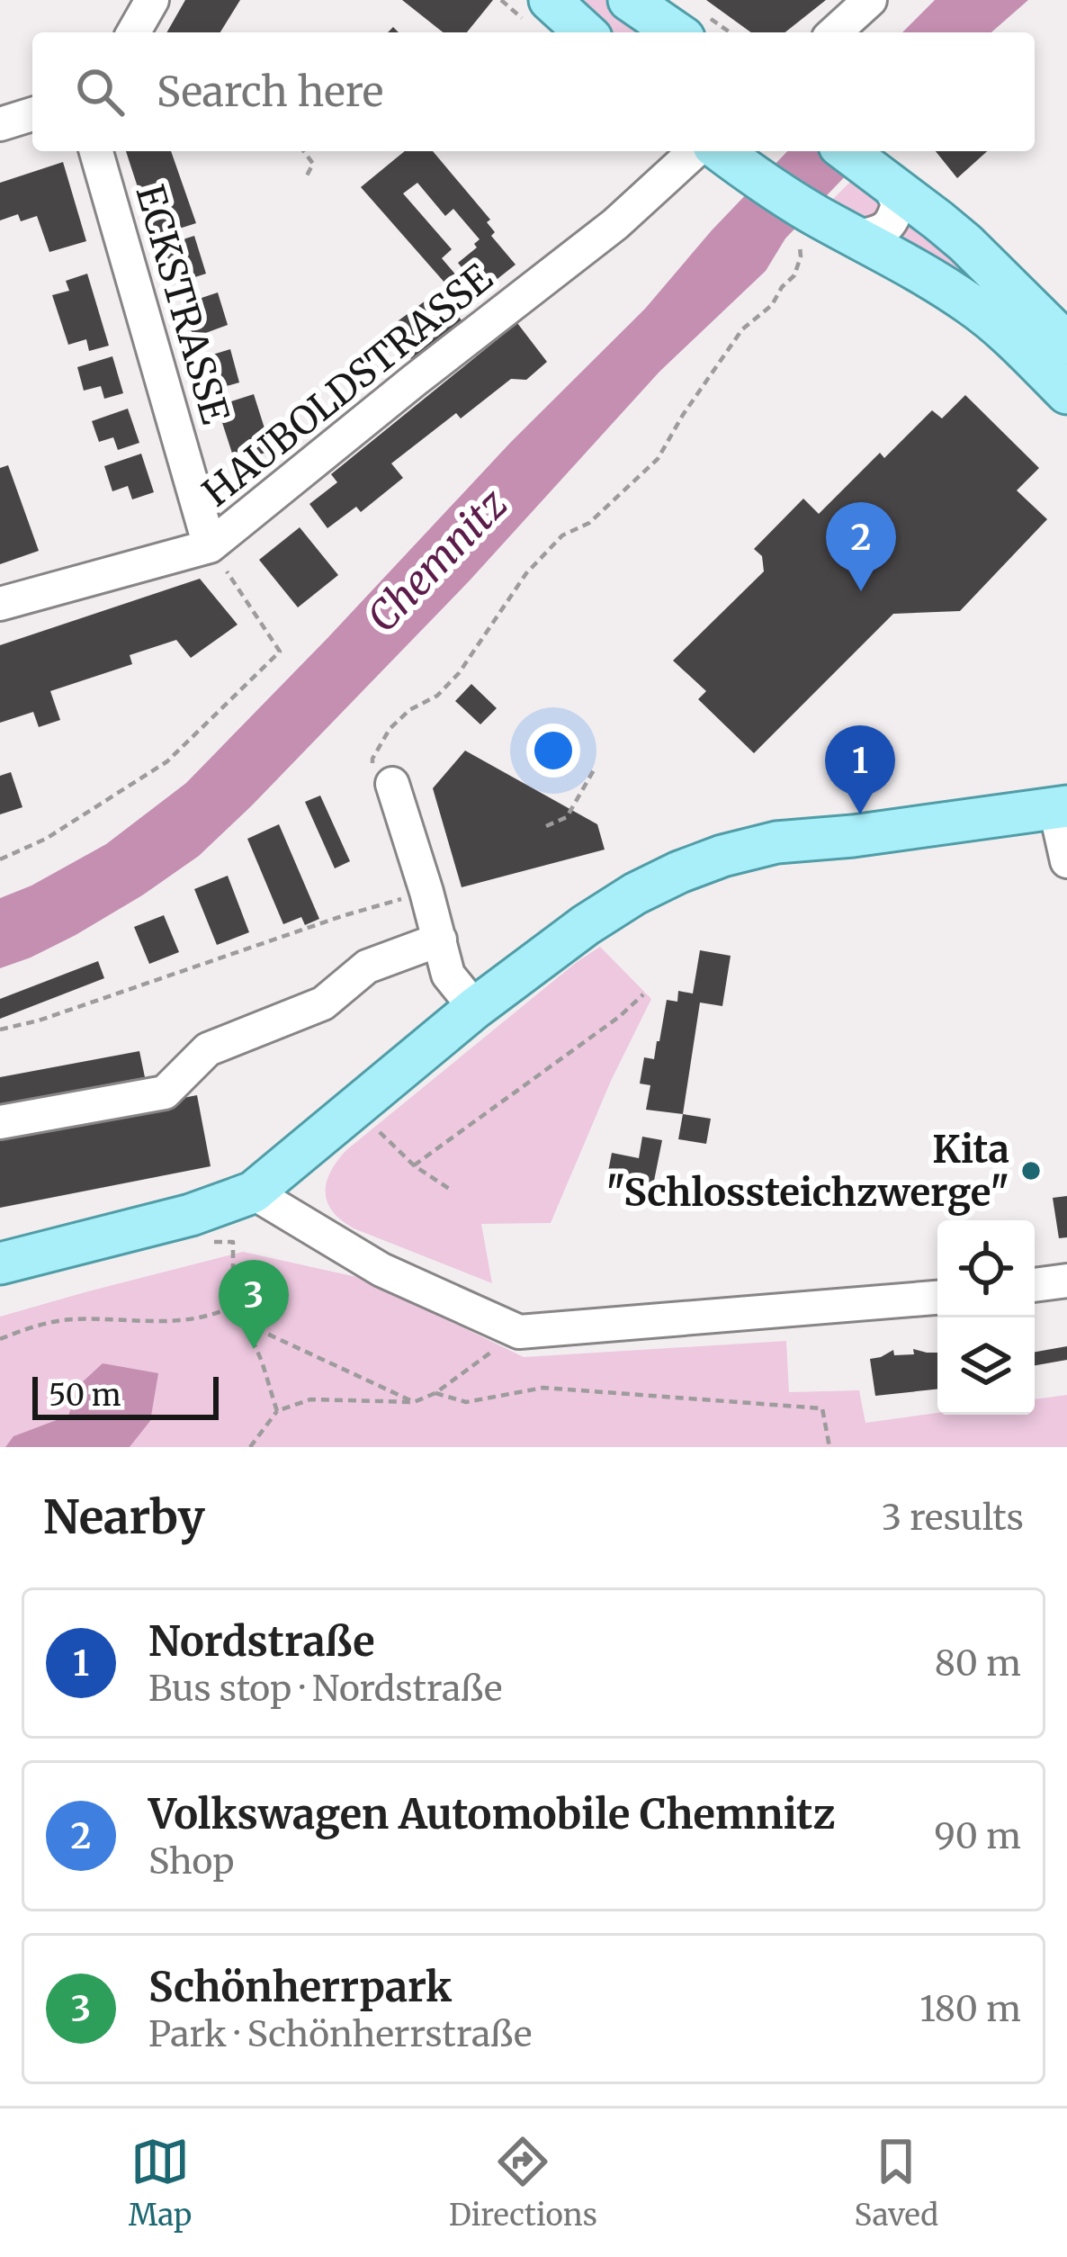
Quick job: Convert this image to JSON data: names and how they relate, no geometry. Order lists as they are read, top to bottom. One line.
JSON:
{"streets":{"street":["ECKSTRASSE","HAUBOLDSTRASSE"]},"crossings":[["ECKSTRASSE","HAUBOLDSTRASSE"]],"water":["Chemnitz"],"places":["Kita \"Schlossteichzwerge\""],"scale_bar":"50 m","page":{"search":"Search here","pins":["2","1","3"],"scale":"50 m","heading":["Nearby","3 results"],"list":[{"mark":"1","name":"Nordstraße","note":"Bus stop · Nordstraße","value":"80 m"},{"mark":"2","name":"Volkswagen Automobile Chemnitz","note":"Shop","value":"90 m"},{"mark":"3","name":"Schönherrpark","note":"Park · Schönherrstraße","value":"180 m"}],"nav":["Map","Directions","Saved"]}}
